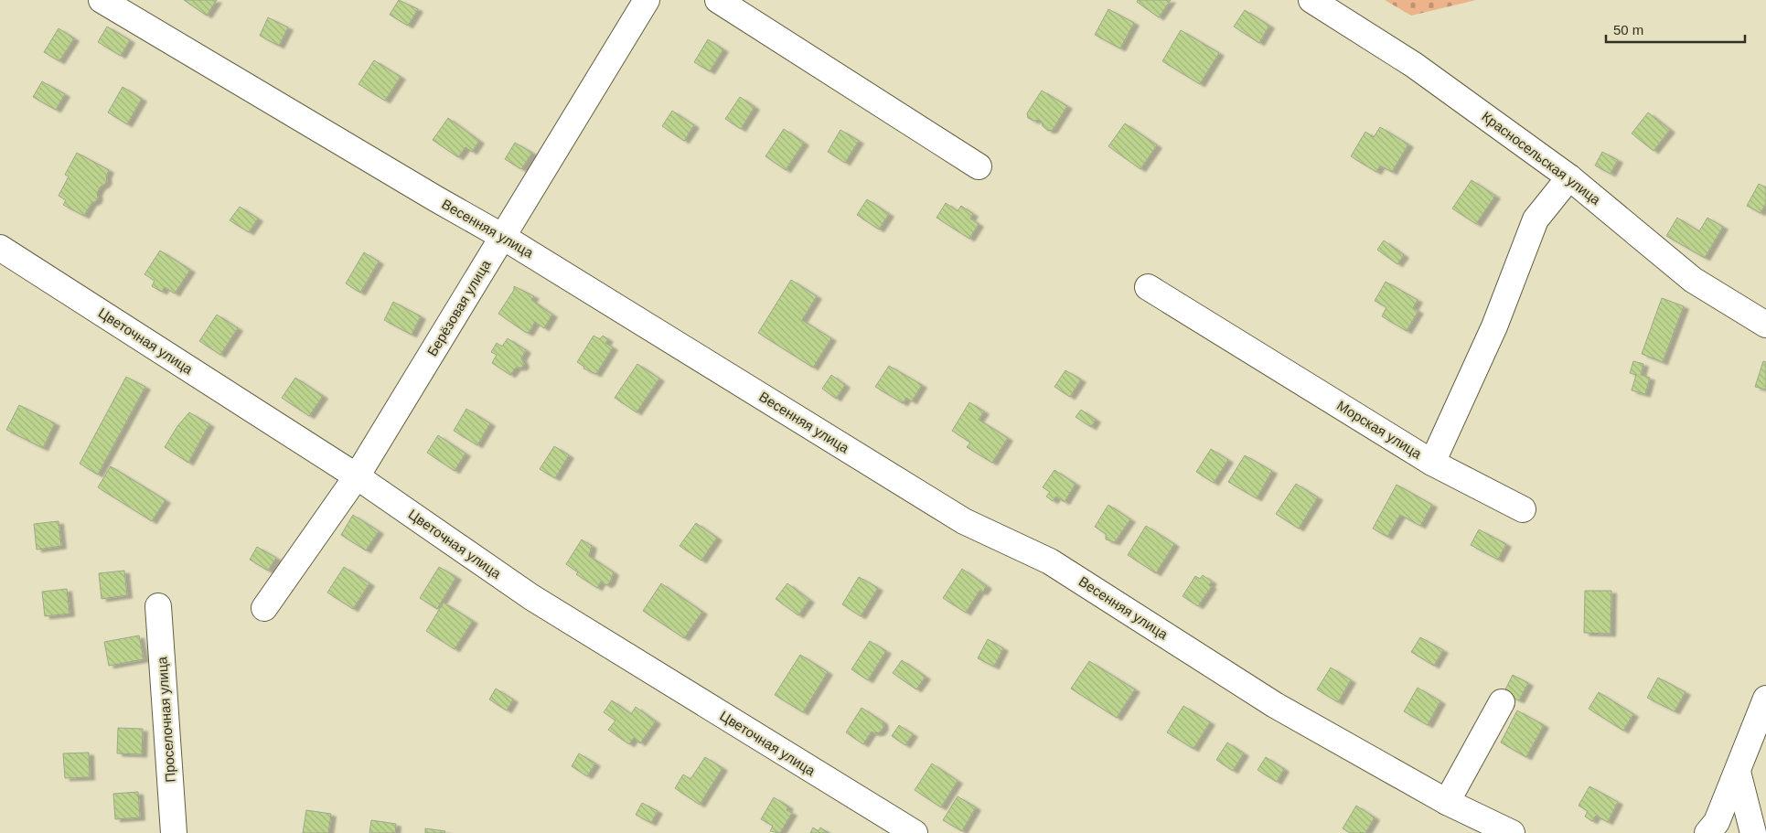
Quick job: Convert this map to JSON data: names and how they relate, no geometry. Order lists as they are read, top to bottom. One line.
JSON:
{"streets":{"street":["Красносельская улица","Весенняя улица","Берёзовая улица","Цветочная улица","Морская улица","Проселочная улица"]},"crossings":[["Красносельская улица","Морская улица"],["Весенняя улица","Берёзовая улица"],["Берёзовая улица","Цветочная улица"]],"scale_bar":"50 m"}
